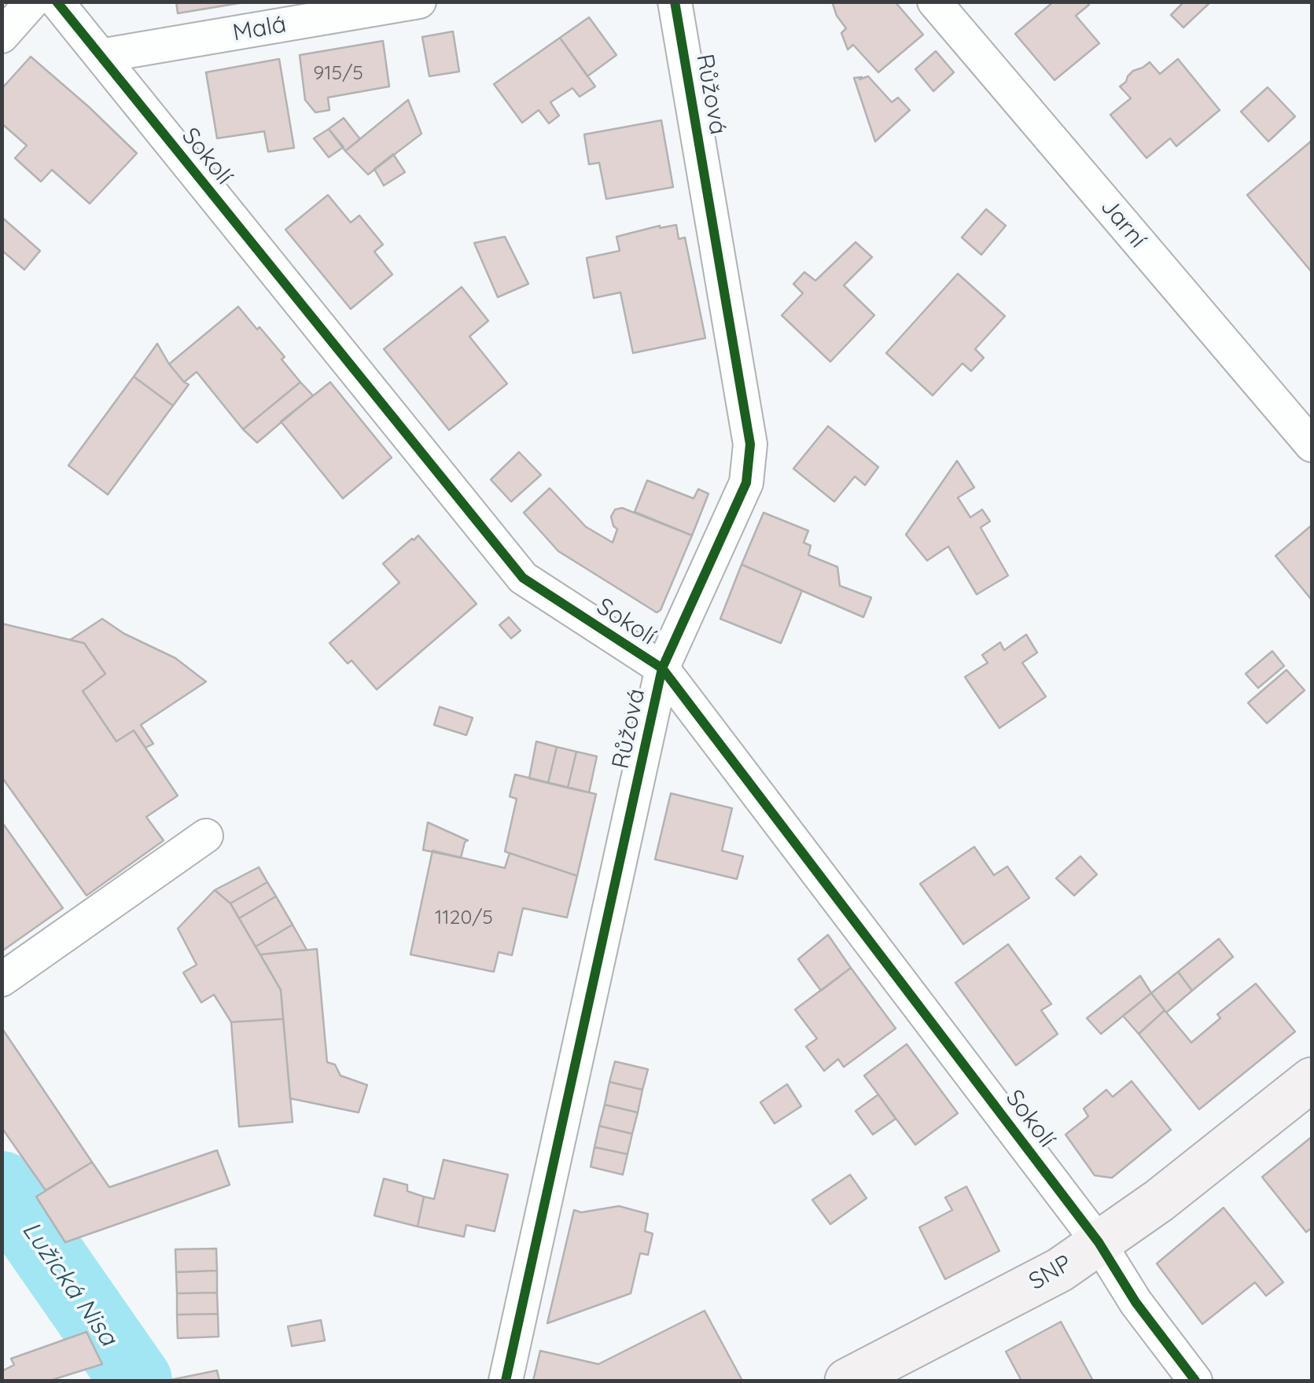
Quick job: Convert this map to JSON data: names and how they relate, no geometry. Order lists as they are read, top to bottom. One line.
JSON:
{"streets":{"street":["Malá","Růžová","Sokolí","Jarní","SNP"]},"crossings":[["Malá","Sokolí"],["Růžová","Sokolí"],["Sokolí","SNP"]],"water":["Lužická Nisa"],"house_numbers":["915/5","1120/5"]}
